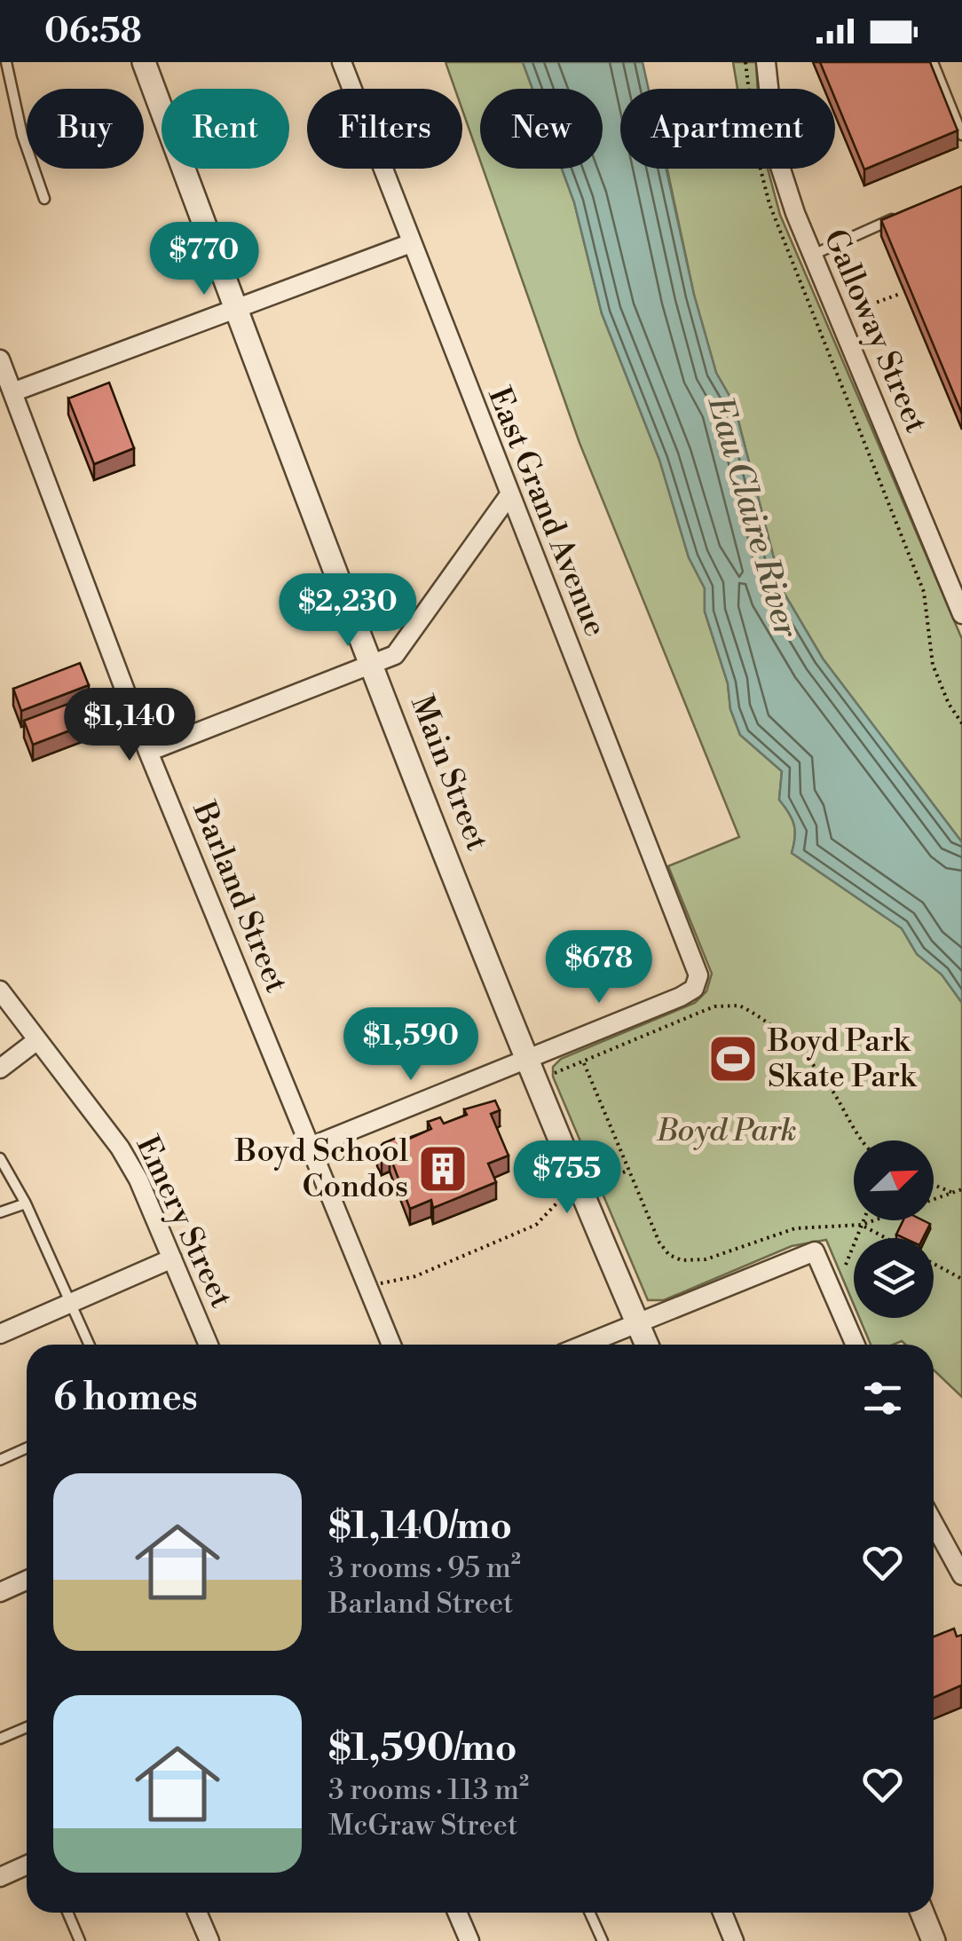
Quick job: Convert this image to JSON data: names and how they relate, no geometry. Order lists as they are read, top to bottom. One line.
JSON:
{"streets":{"street":["Galloway Street","East Grand Avenue","Main Street","Barland Street","Emery Street"]},"crossings":[["East Grand Avenue","Main Street"]],"water":["Eau Claire River"],"parks":["Boyd Park"],"places":{"sports":["Boyd Park Skate Park"],"building":["Boyd School Condos"]},"north":"top right","page":{"status":"06:58","chip":["Buy","Rent","Filters","New","Apartment"],"price":["$770","$2,230","$1,140","$678","$1,590","$755"],"heading":"6 homes","list":[{"name":"$1,140/mo","note":"3 rooms · 95 m² · Barland Street"},{"name":"$1,590/mo","note":"3 rooms · 113 m² · McGraw Street"}]}}
